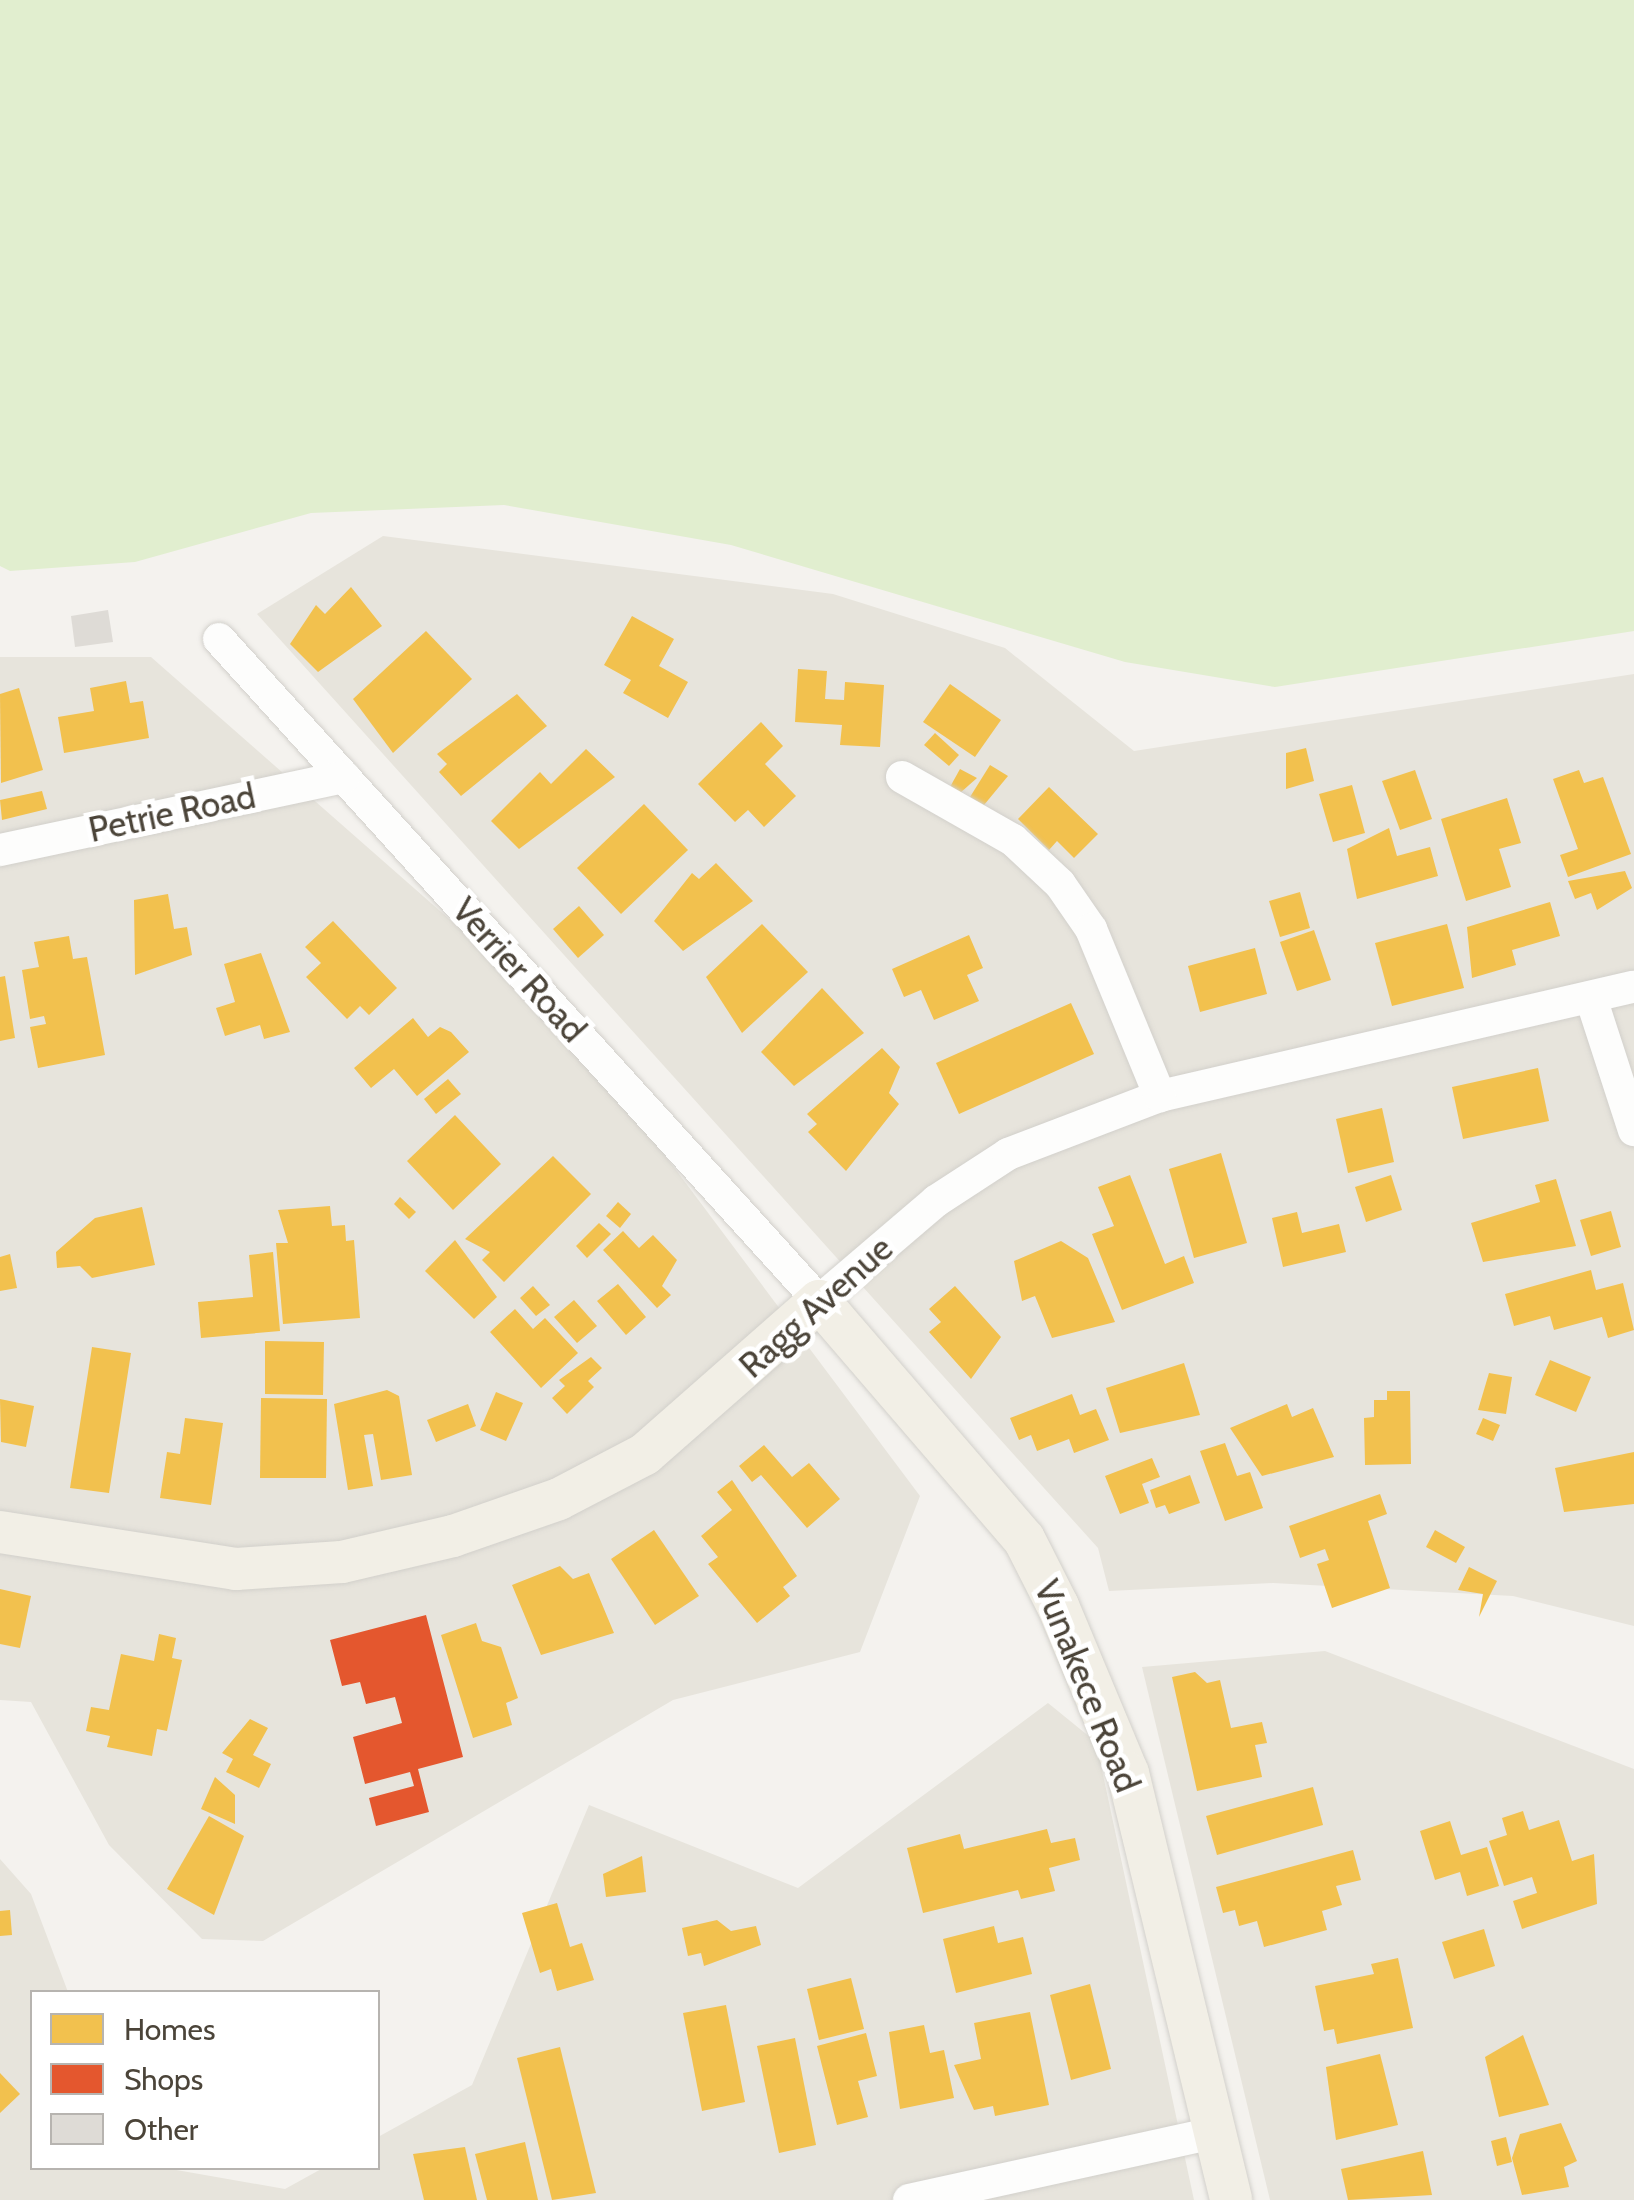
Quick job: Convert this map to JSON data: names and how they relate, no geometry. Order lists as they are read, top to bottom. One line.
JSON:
{"streets":{"main road":["Ragg Avenue","Vunakece Road"],"street":["Petrie Road","Verrier Road"]},"crossings":[["Petrie Road","Verrier Road"],["Verrier Road","Ragg Avenue"],["Verrier Road","Vunakece Road"],["Ragg Avenue","Vunakece Road"]],"legend":["Homes","Shops","Other"]}
